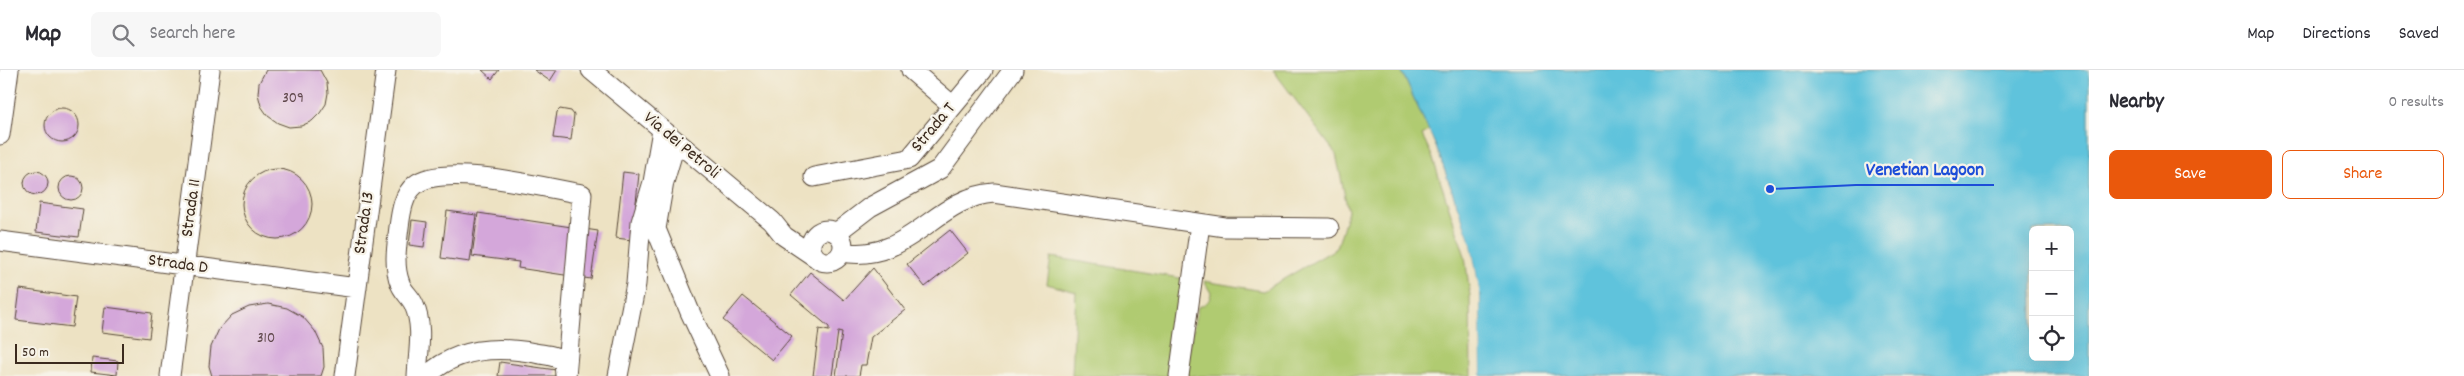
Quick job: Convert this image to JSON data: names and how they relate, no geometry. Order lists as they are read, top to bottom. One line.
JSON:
{"streets":{"street":["Strada T","Via dei Petroli","Strada 11","Strada 13","Strada D"]},"crossings":[["Strada 11","Strada D"],["Strada 13","Strada D"]],"places":["Venetian Lagoon"],"house_numbers":["309","310"],"scale_bar":"50 m","page":{"header":"Map","search":"Search here","nav":["Map","Directions","Saved"],"heading":["Nearby","0 results"],"buttons":["Save","Share"],"map_buttons":["+","−"],"scale":"50 m"}}
